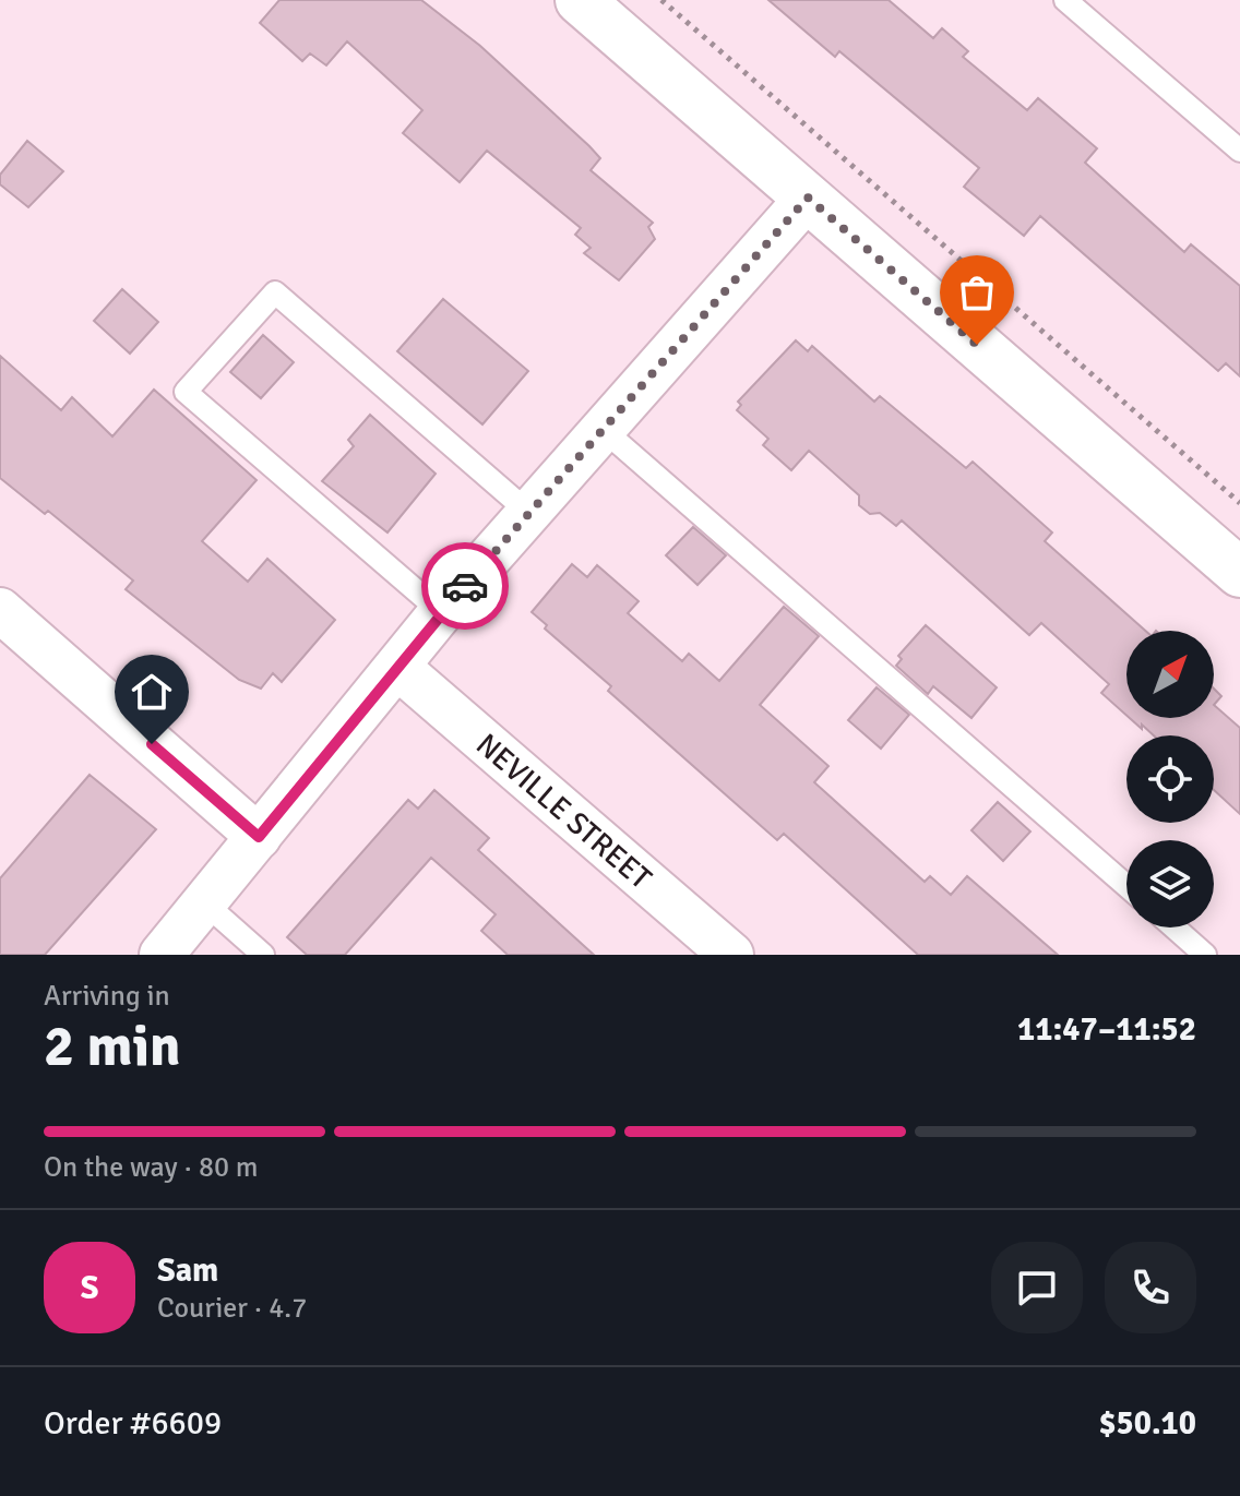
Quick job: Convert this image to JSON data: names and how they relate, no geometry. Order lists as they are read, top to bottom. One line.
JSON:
{"streets":{"street":["NEVILLE STREET"]},"north":"top right","page":{"heading":["2 min","Arriving in","11:47–11:52"],"panel":["Sam","Courier · 4.7","Order #6609","$50.10"],"bar":"On the way · 80 m","round":"S"}}
